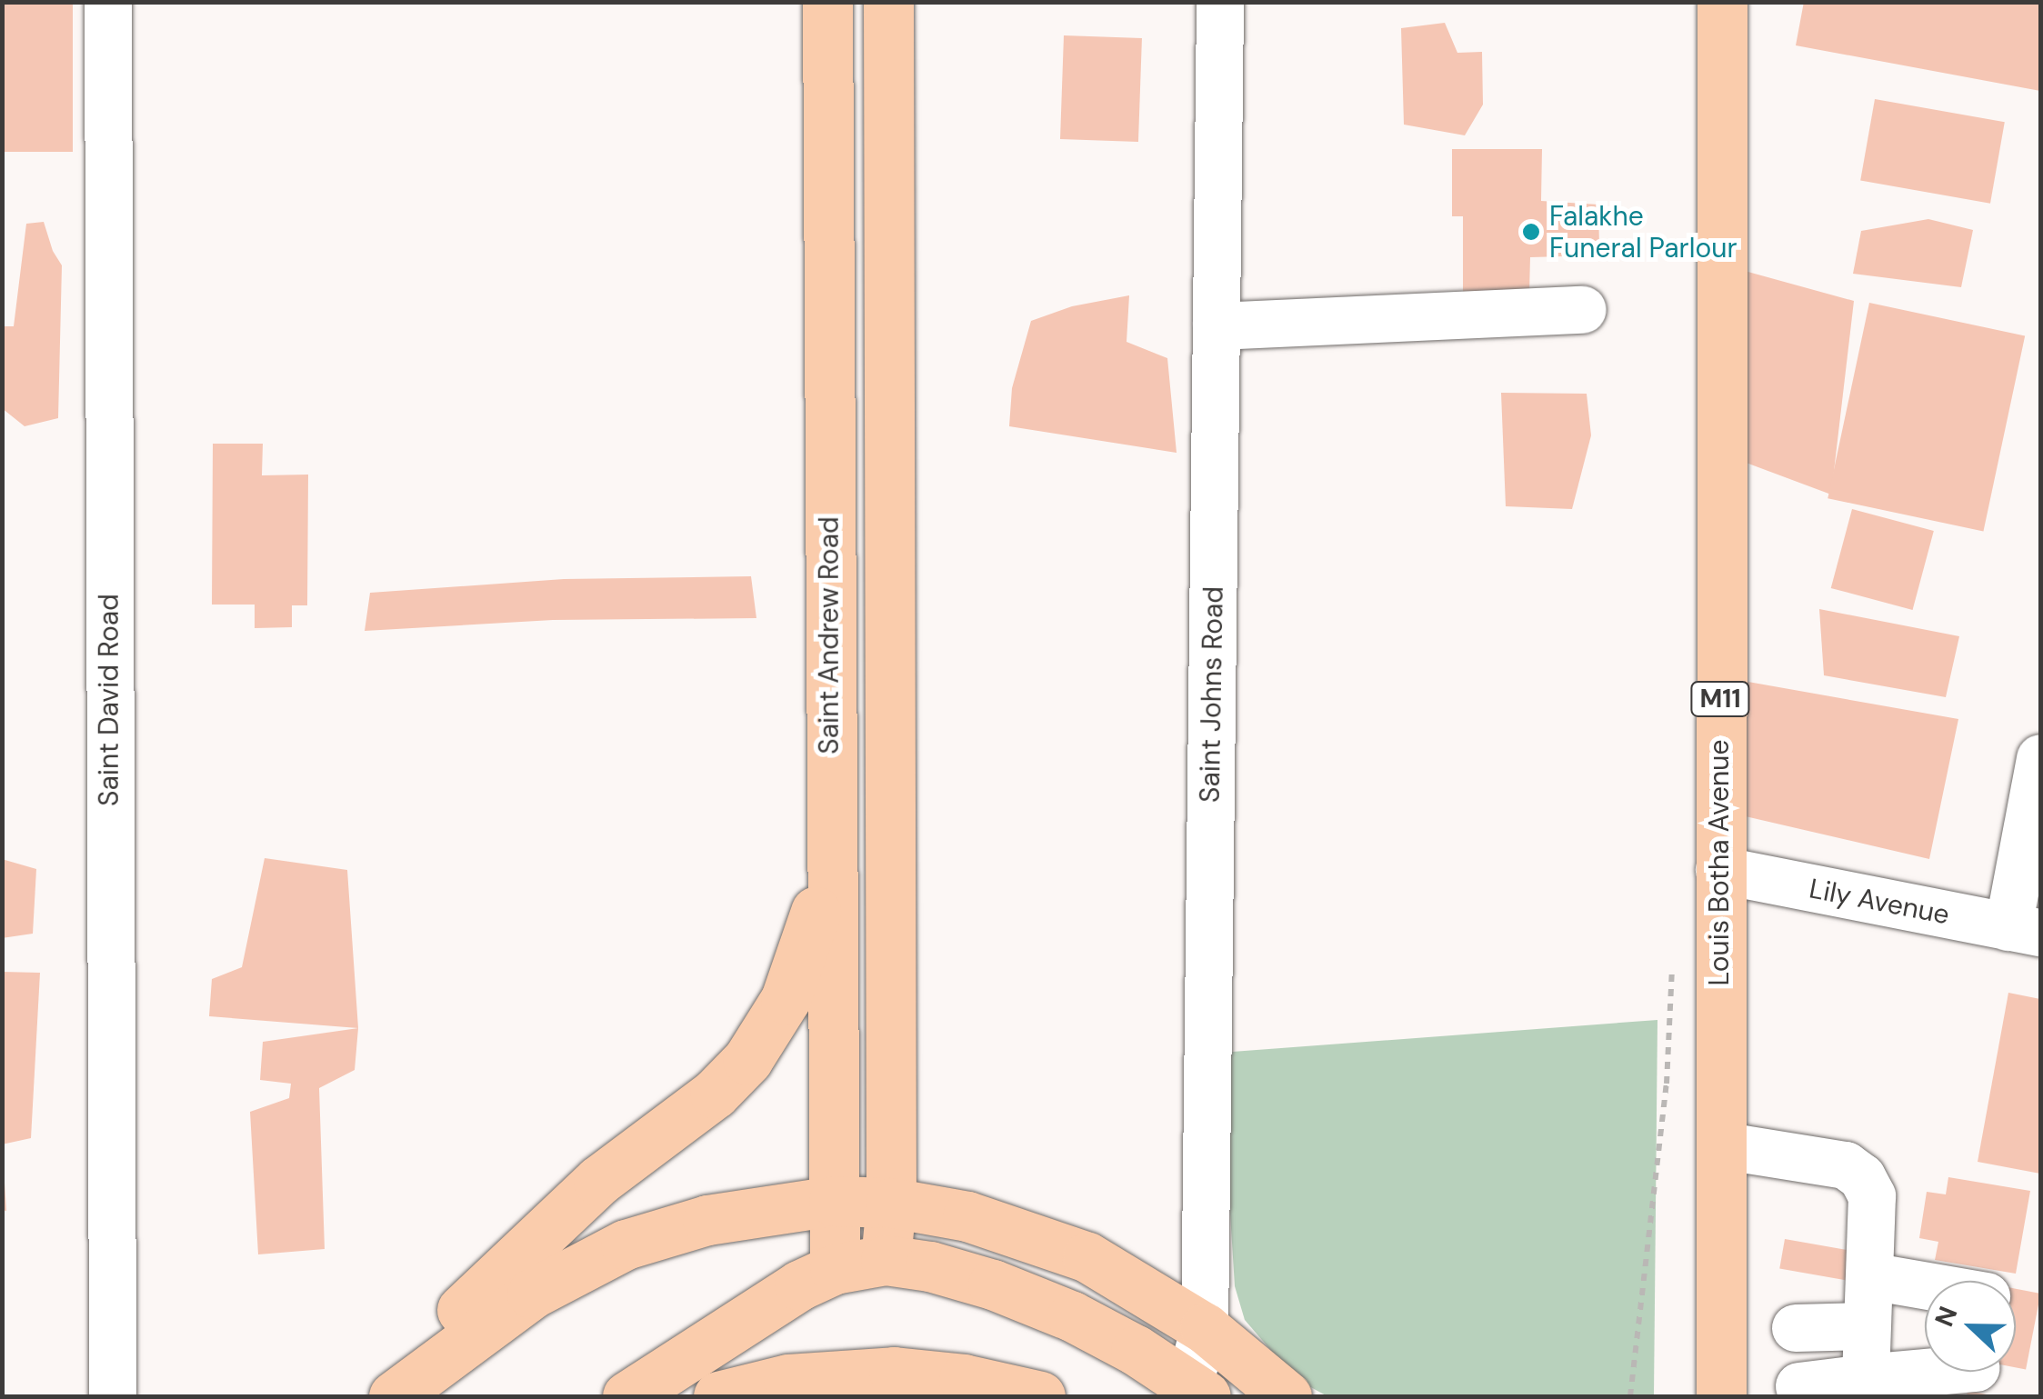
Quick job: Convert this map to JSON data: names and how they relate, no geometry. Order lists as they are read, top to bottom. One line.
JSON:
{"streets":{"main road":["Saint Andrew Road","M11","Louis Botha Avenue"],"street":["Saint Johns Road","Saint David Road","Lily Avenue"]},"crossings":[["Louis Botha Avenue","Lily Avenue"]],"places":["Falakhe Funeral Parlour"],"north":"left"}
